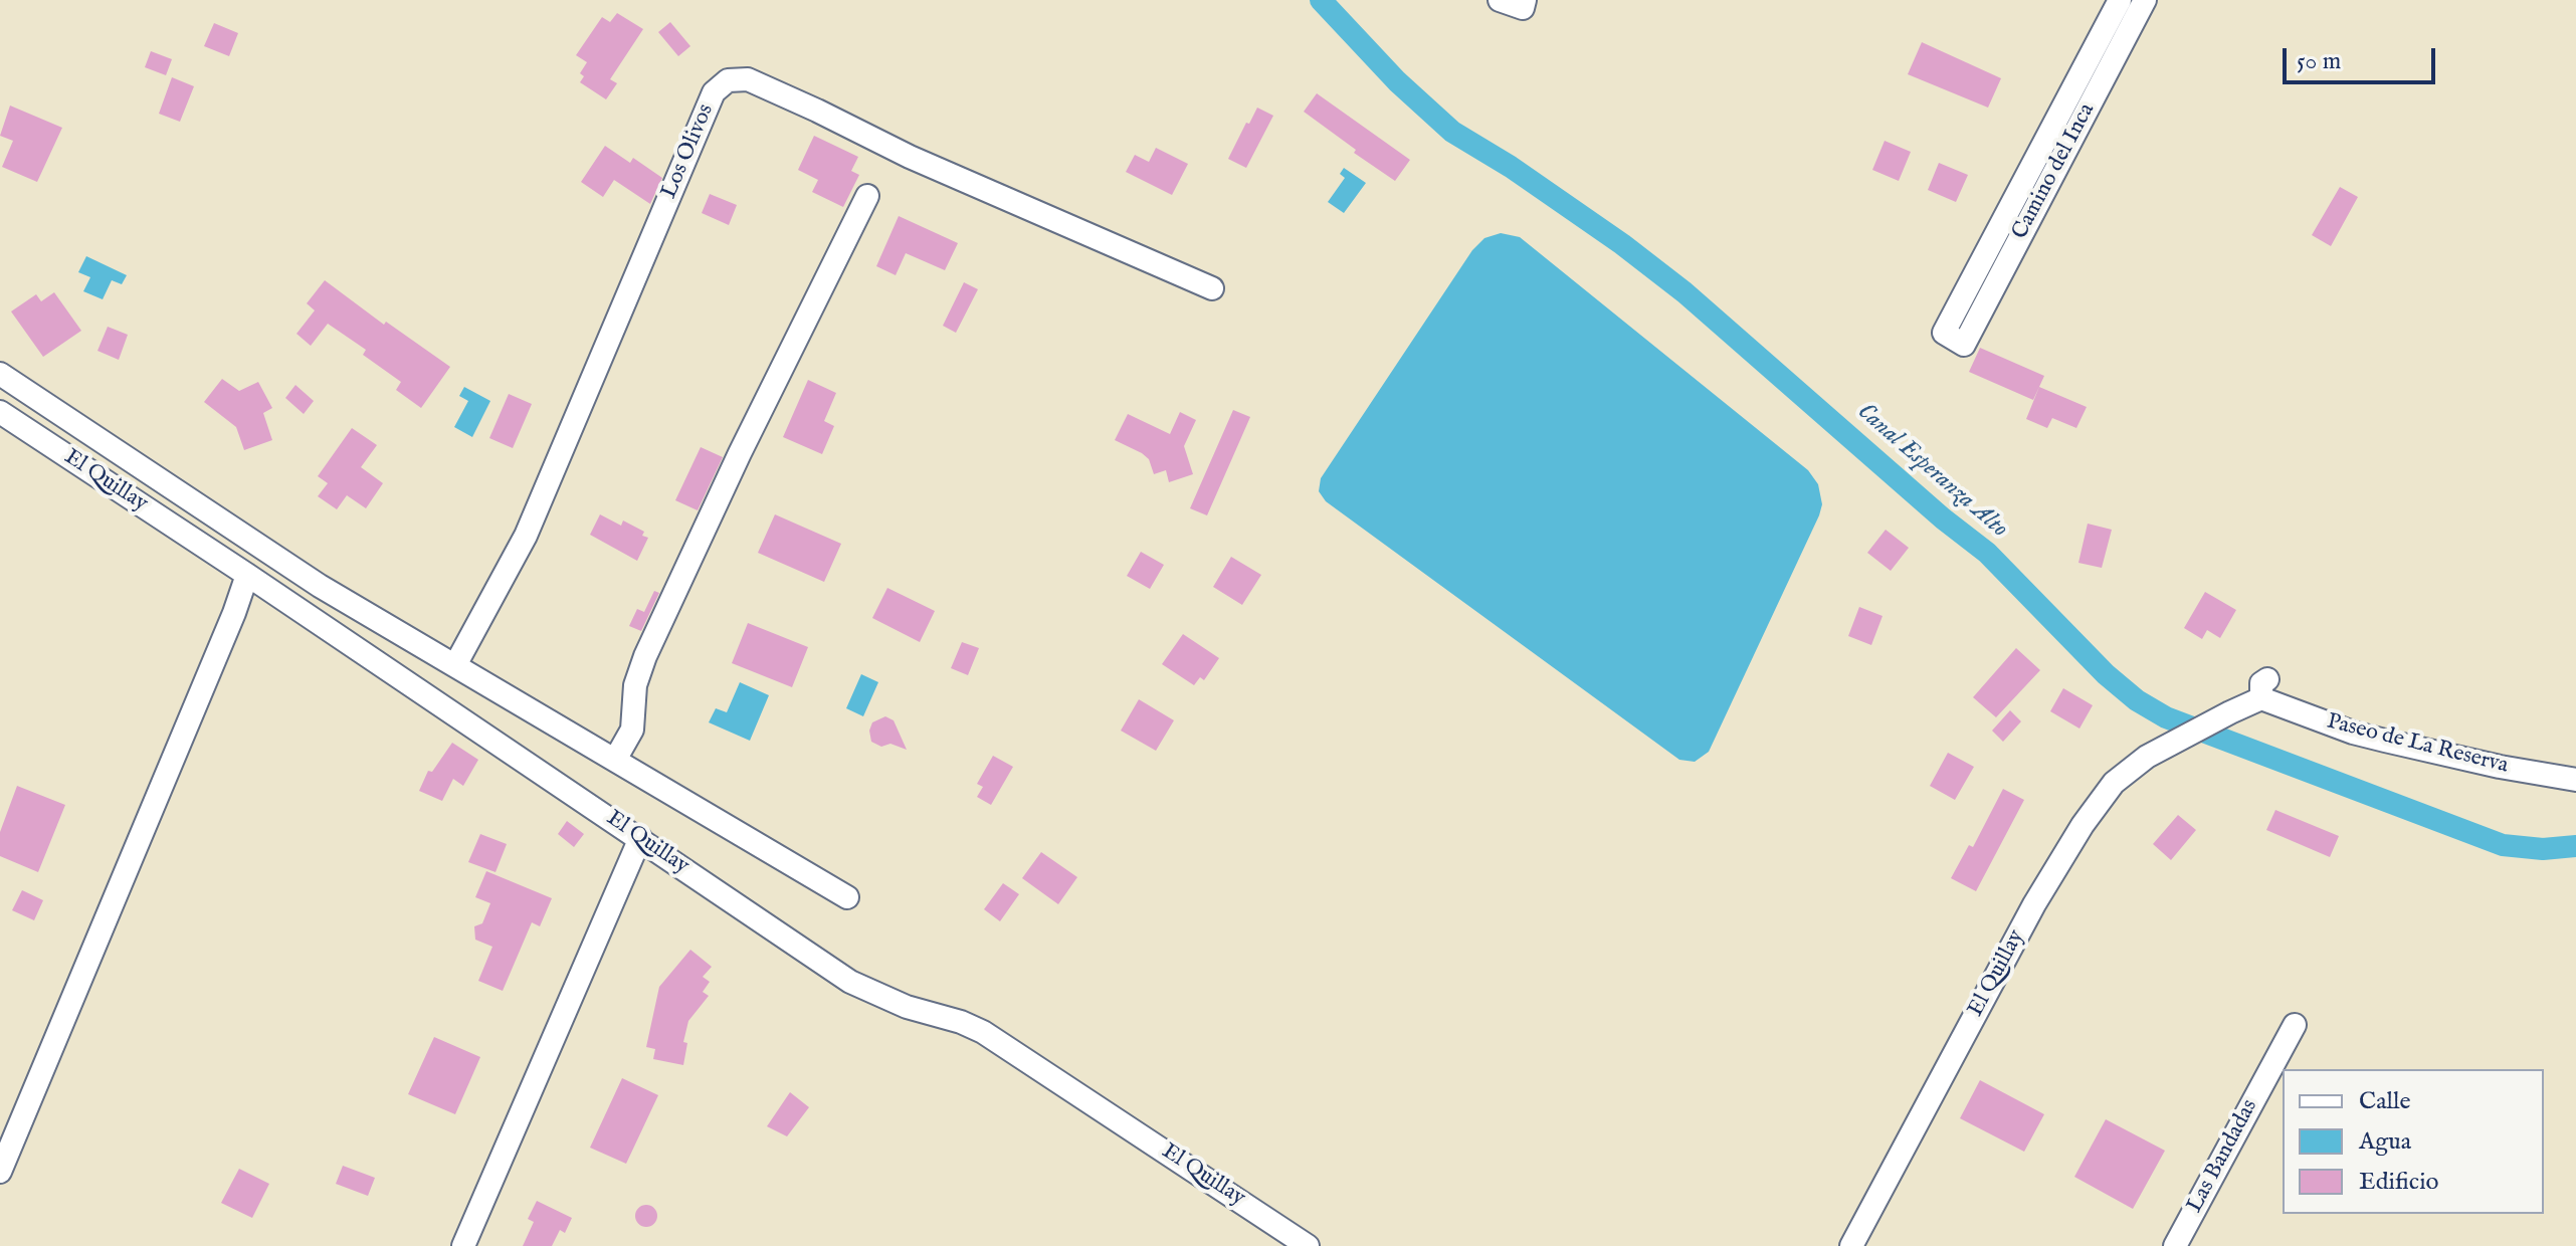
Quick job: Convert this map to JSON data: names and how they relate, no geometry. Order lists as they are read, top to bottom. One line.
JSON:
{"streets":{"street":["Los Olivos","Camino del Inca","El Quillay","Paseo de La Reserva","Las Bandadas"]},"crossings":[["El Quillay","Paseo de La Reserva"]],"water":["Canal Esperanza Alto"],"legend":["Calle","Agua","Edificio"],"scale_bar":"50 m"}
